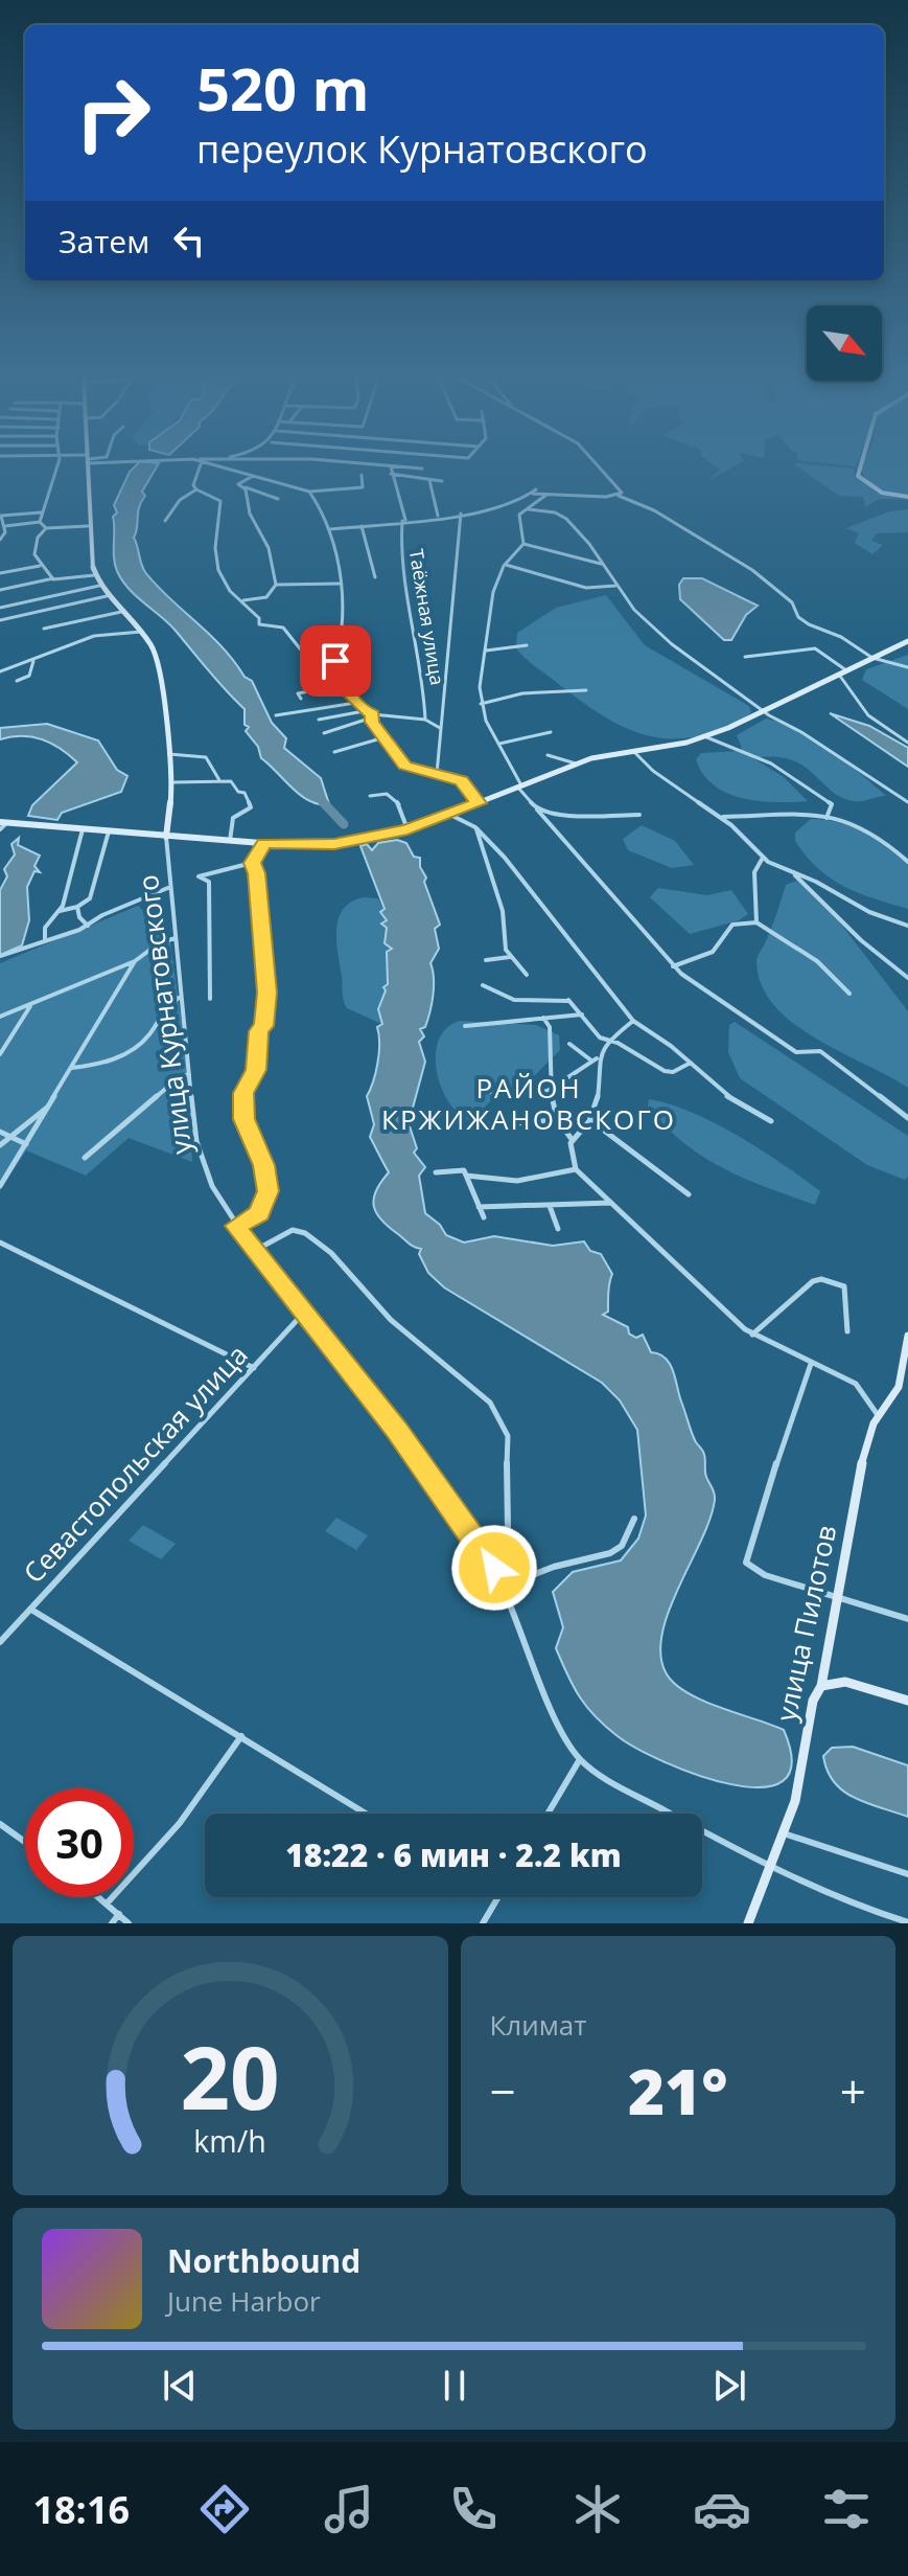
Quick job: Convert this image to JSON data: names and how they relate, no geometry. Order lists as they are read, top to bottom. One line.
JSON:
{"streets":{"street":["Таёжная улица","улица Курнатовского","Севастопольская улица","улица Пилотов"]},"crossings":[["улица Курнатовского","Севастопольская улица"],["улица Курнатовского","улица Пилотов"]],"districts":["РАЙОН КРЖИЖАНОВСКОГО"],"north":"bottom right","page":{"turn":["520 m","переулок Курнатовского"],"then":"Затем","limit":"30","trip":"18:22 · 6 мин · 2.2 km","tile":"Климат","heat":["−","21°","+"],"song":["Northbound","June Harbor"],"tabs":"18:16","gauge":["20","km/h"]}}
